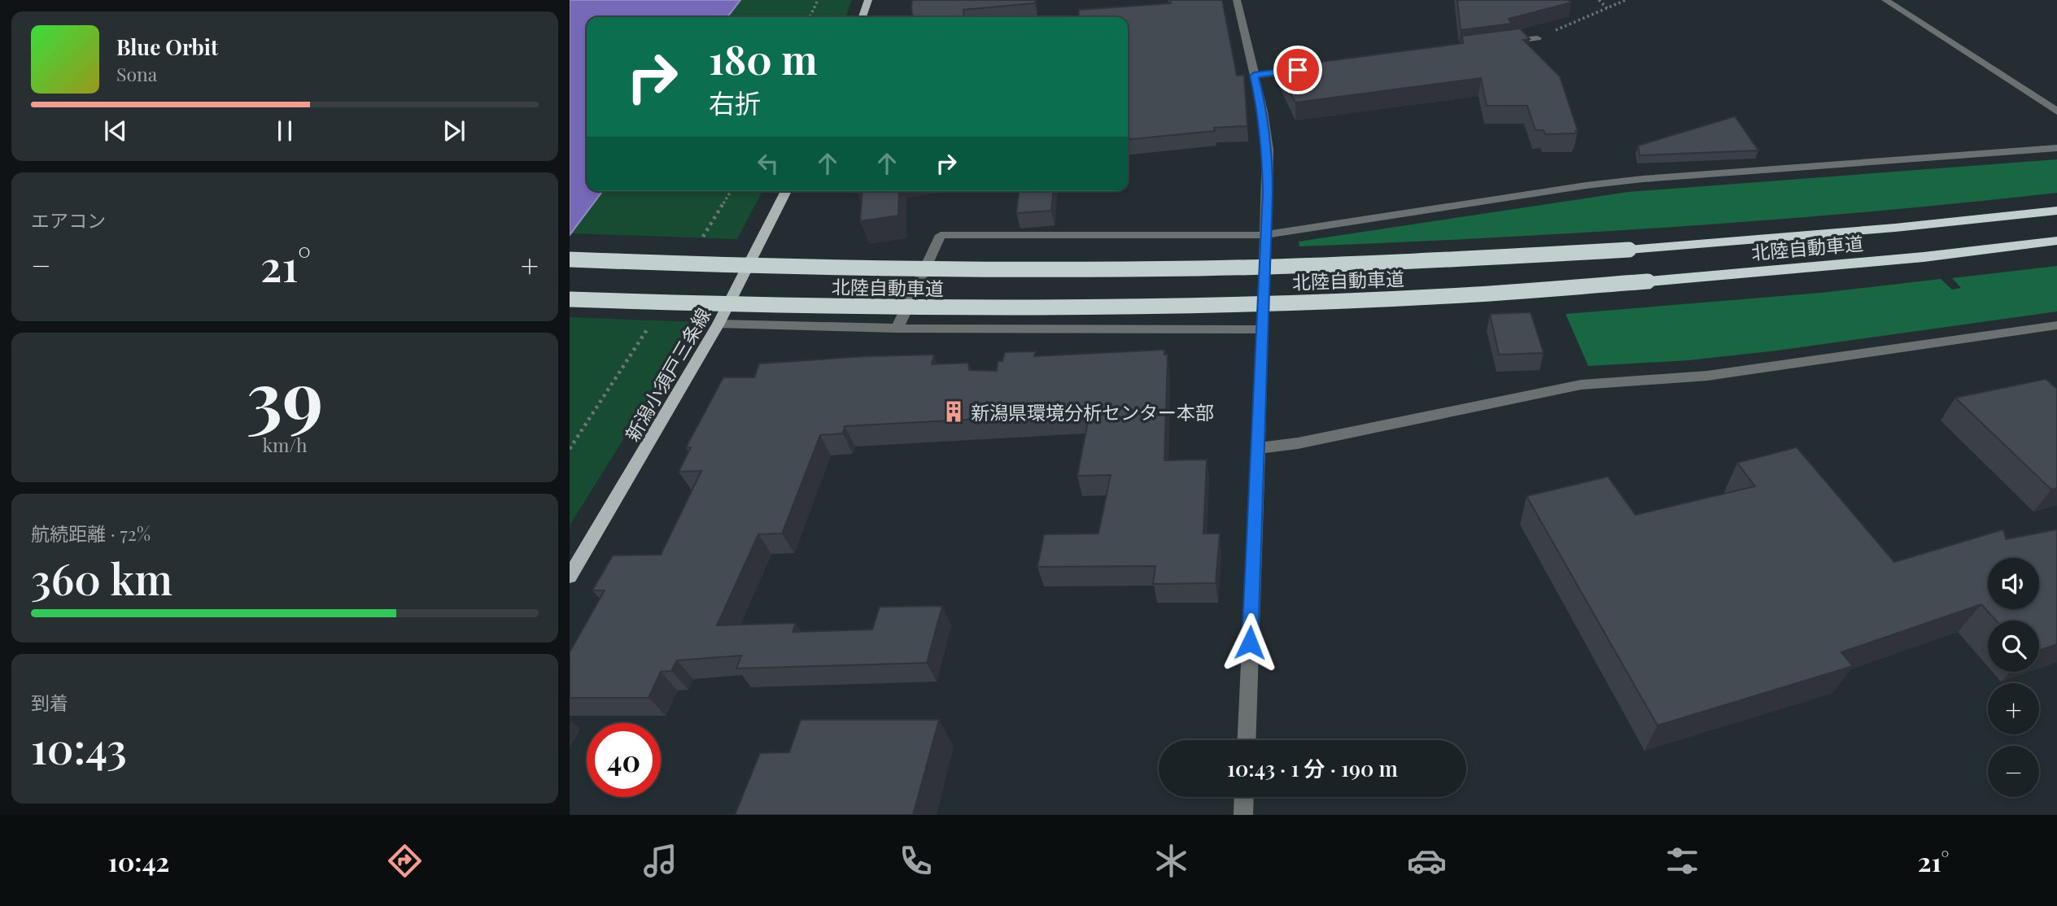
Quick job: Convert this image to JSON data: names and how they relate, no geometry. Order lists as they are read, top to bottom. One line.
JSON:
{"streets":{"highway":["北陸自動車道"],"main road":["新潟小須戸三条線"]},"places":{"building":["新潟県環境分析センター本部"]},"page":{"turn":["180 m","右折"],"song":["Blue Orbit","Sona"],"tile":["エアコン",["39","km/h"],["航続距離 · 72%","360 km"],["到着","10:43"]],"heat":["−","21°","+"],"map_buttons":["+","−"],"limit":"40","trip":"10:43 · 1 分 · 190 m","tabs":["10:42","21°"]}}
